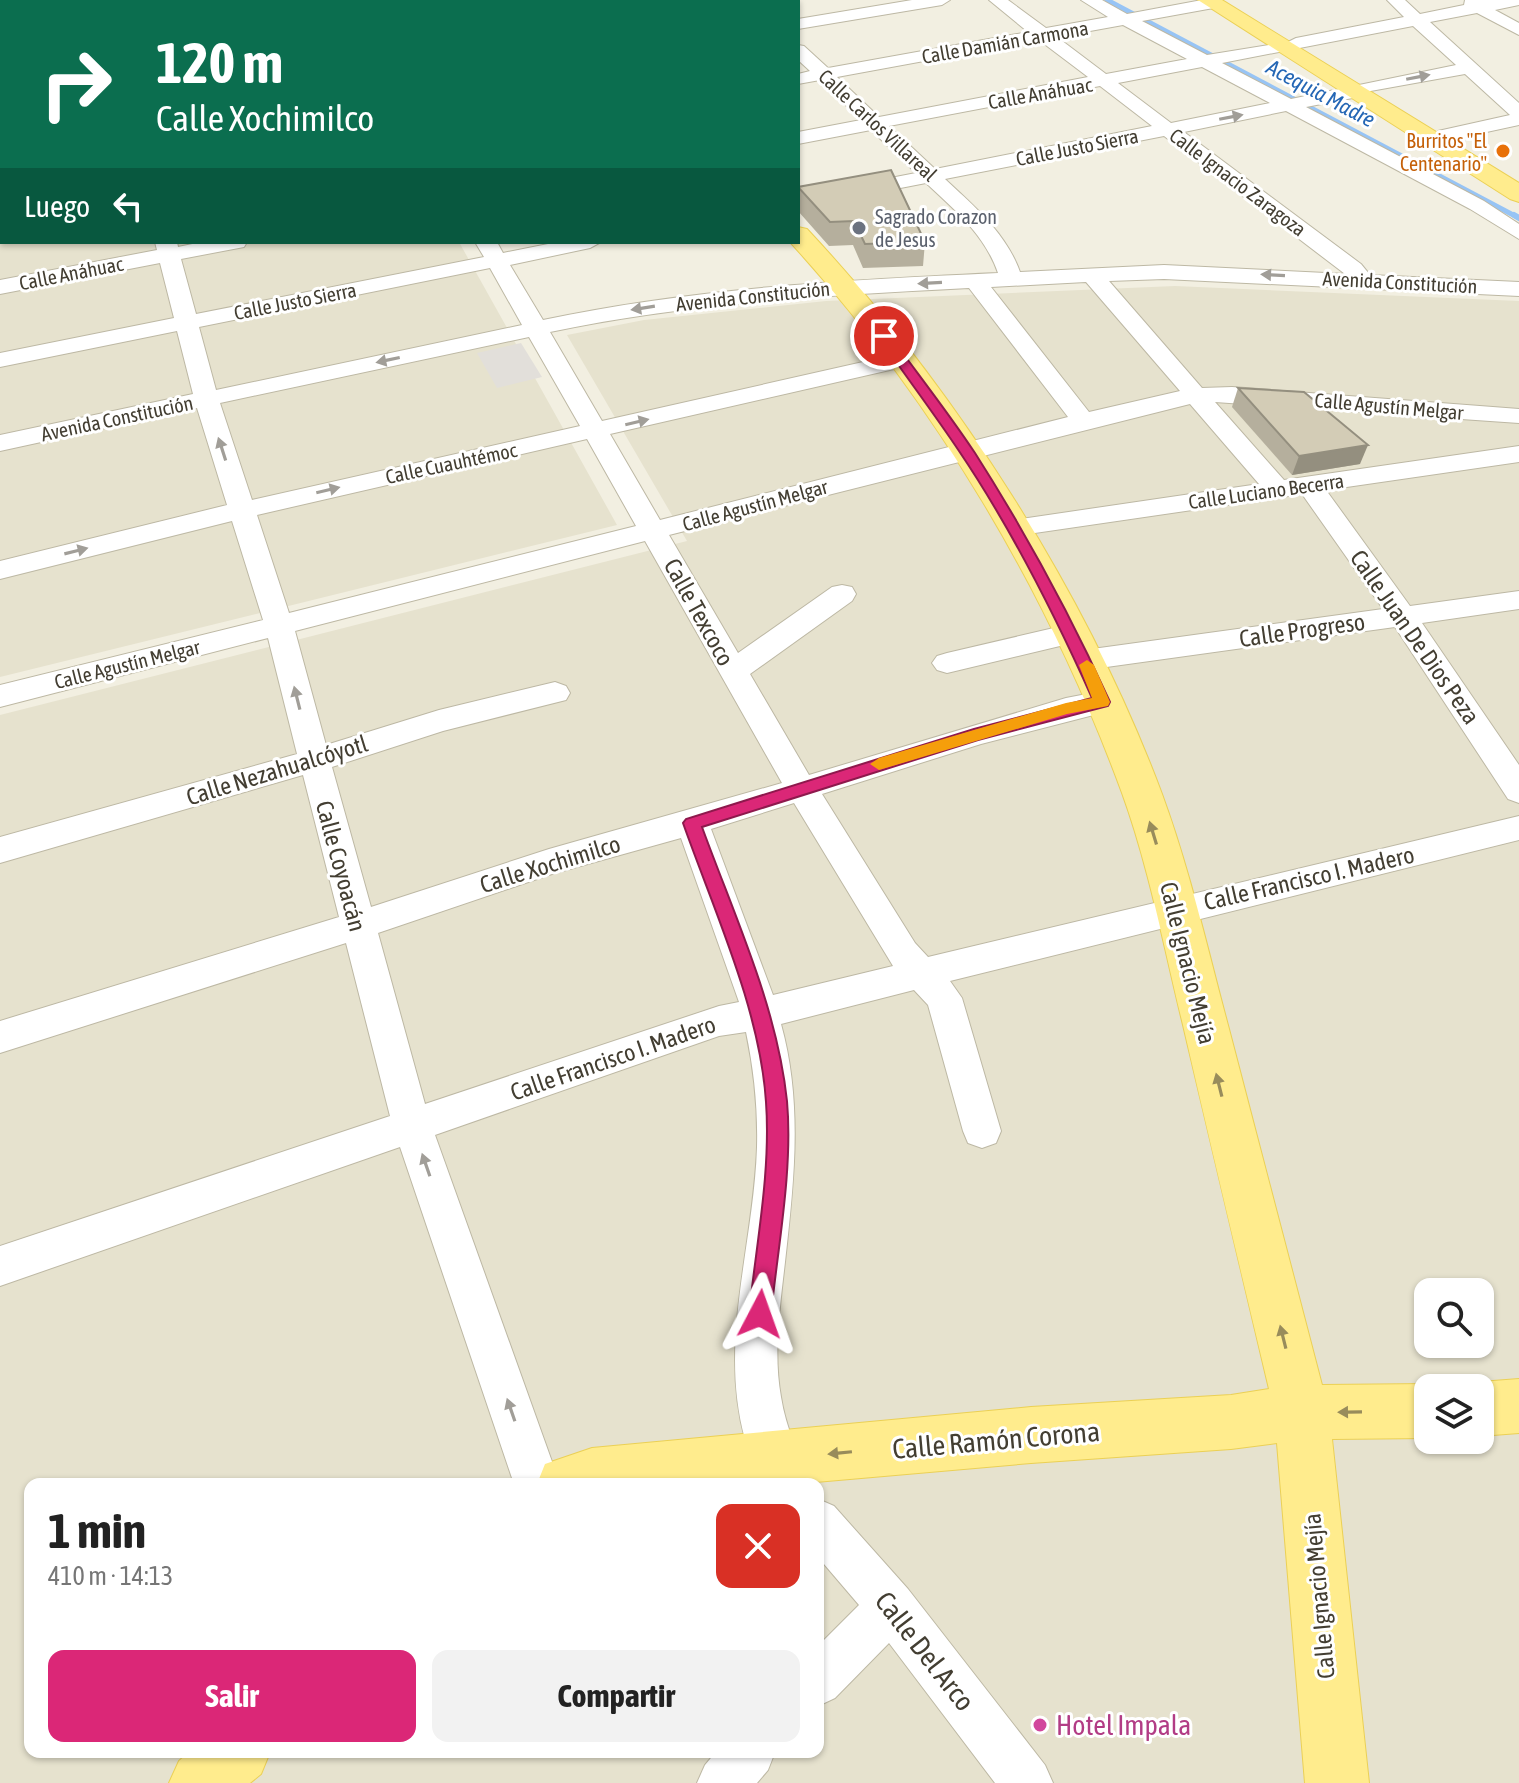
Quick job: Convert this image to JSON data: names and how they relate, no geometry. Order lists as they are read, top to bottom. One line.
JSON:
{"streets":{"main road":["Calle Ignacio Mejía","Calle Ramón Corona"],"street":["Calle Damián Carmona","Calle Anáhuac","Calle Carlos Villareal","Calle Justo Sierra","Calle Ignacio Zaragoza","Avenida Constitución","Calle Agustín Melgar","Calle Cuauhtémoc","Calle Luciano Becerra","Calle Texcoco","Calle Progreso","Calle Juan De Dios Peza","Calle Nezahualcóyotl","Calle Xochimilco","Calle Coyoacán","Calle Francisco I. Madero","Calle Del Arco"]},"crossings":[["Calle Damián Carmona","Calle Carlos Villareal"],["Calle Damián Carmona","Calle Ignacio Zaragoza"],["Calle Anáhuac","Calle Carlos Villareal"],["Calle Anáhuac","Calle Ignacio Zaragoza"],["Calle Anáhuac","Calle Coyoacán"],["Calle Carlos Villareal","Calle Justo Sierra"],["Calle Carlos Villareal","Avenida Constitución"],["Calle Justo Sierra","Calle Ignacio Zaragoza"],["Calle Justo Sierra","Calle Texcoco"],["Calle Justo Sierra","Calle Coyoacán"],["Calle Ignacio Zaragoza","Avenida Constitución"],["Avenida Constitución","Calle Texcoco"],["Avenida Constitución","Calle Coyoacán"],["Avenida Constitución","Calle Ignacio Mejía"],["Calle Agustín Melgar","Calle Texcoco"],["Calle Agustín Melgar","Calle Coyoacán"],["Calle Agustín Melgar","Calle Ignacio Mejía"],["Calle Cuauhtémoc","Calle Texcoco"],["Calle Cuauhtémoc","Calle Coyoacán"],["Calle Cuauhtémoc","Calle Ignacio Mejía"],["Calle Luciano Becerra","Calle Juan De Dios Peza"],["Calle Luciano Becerra","Calle Ignacio Mejía"],["Calle Texcoco","Calle Xochimilco"],["Calle Texcoco","Calle Francisco I. Madero"],["Calle Progreso","Calle Juan De Dios Peza"],["Calle Progreso","Calle Ignacio Mejía"],["Calle Nezahualcóyotl","Calle Coyoacán"],["Calle Xochimilco","Calle Coyoacán"],["Calle Xochimilco","Calle Ignacio Mejía"],["Calle Coyoacán","Calle Francisco I. Madero"],["Calle Francisco I. Madero","Calle Ignacio Mejía"],["Calle Ignacio Mejía","Calle Ramón Corona"]],"one_way":["Avenida Constitución","Calle Cuauhtémoc","Calle Coyoacán","Calle Ignacio Mejía","Calle Ramón Corona"],"water":["Acequia Madre"],"places":["Burritos \"El Centenario\"","Sagrado Corazon de Jesus","Hotel Impala"],"page":{"turn":["120 m","Calle Xochimilco"],"then":"Luego","heading":["1 min","410 m · 14:13"],"buttons":["Salir","Compartir"]}}
